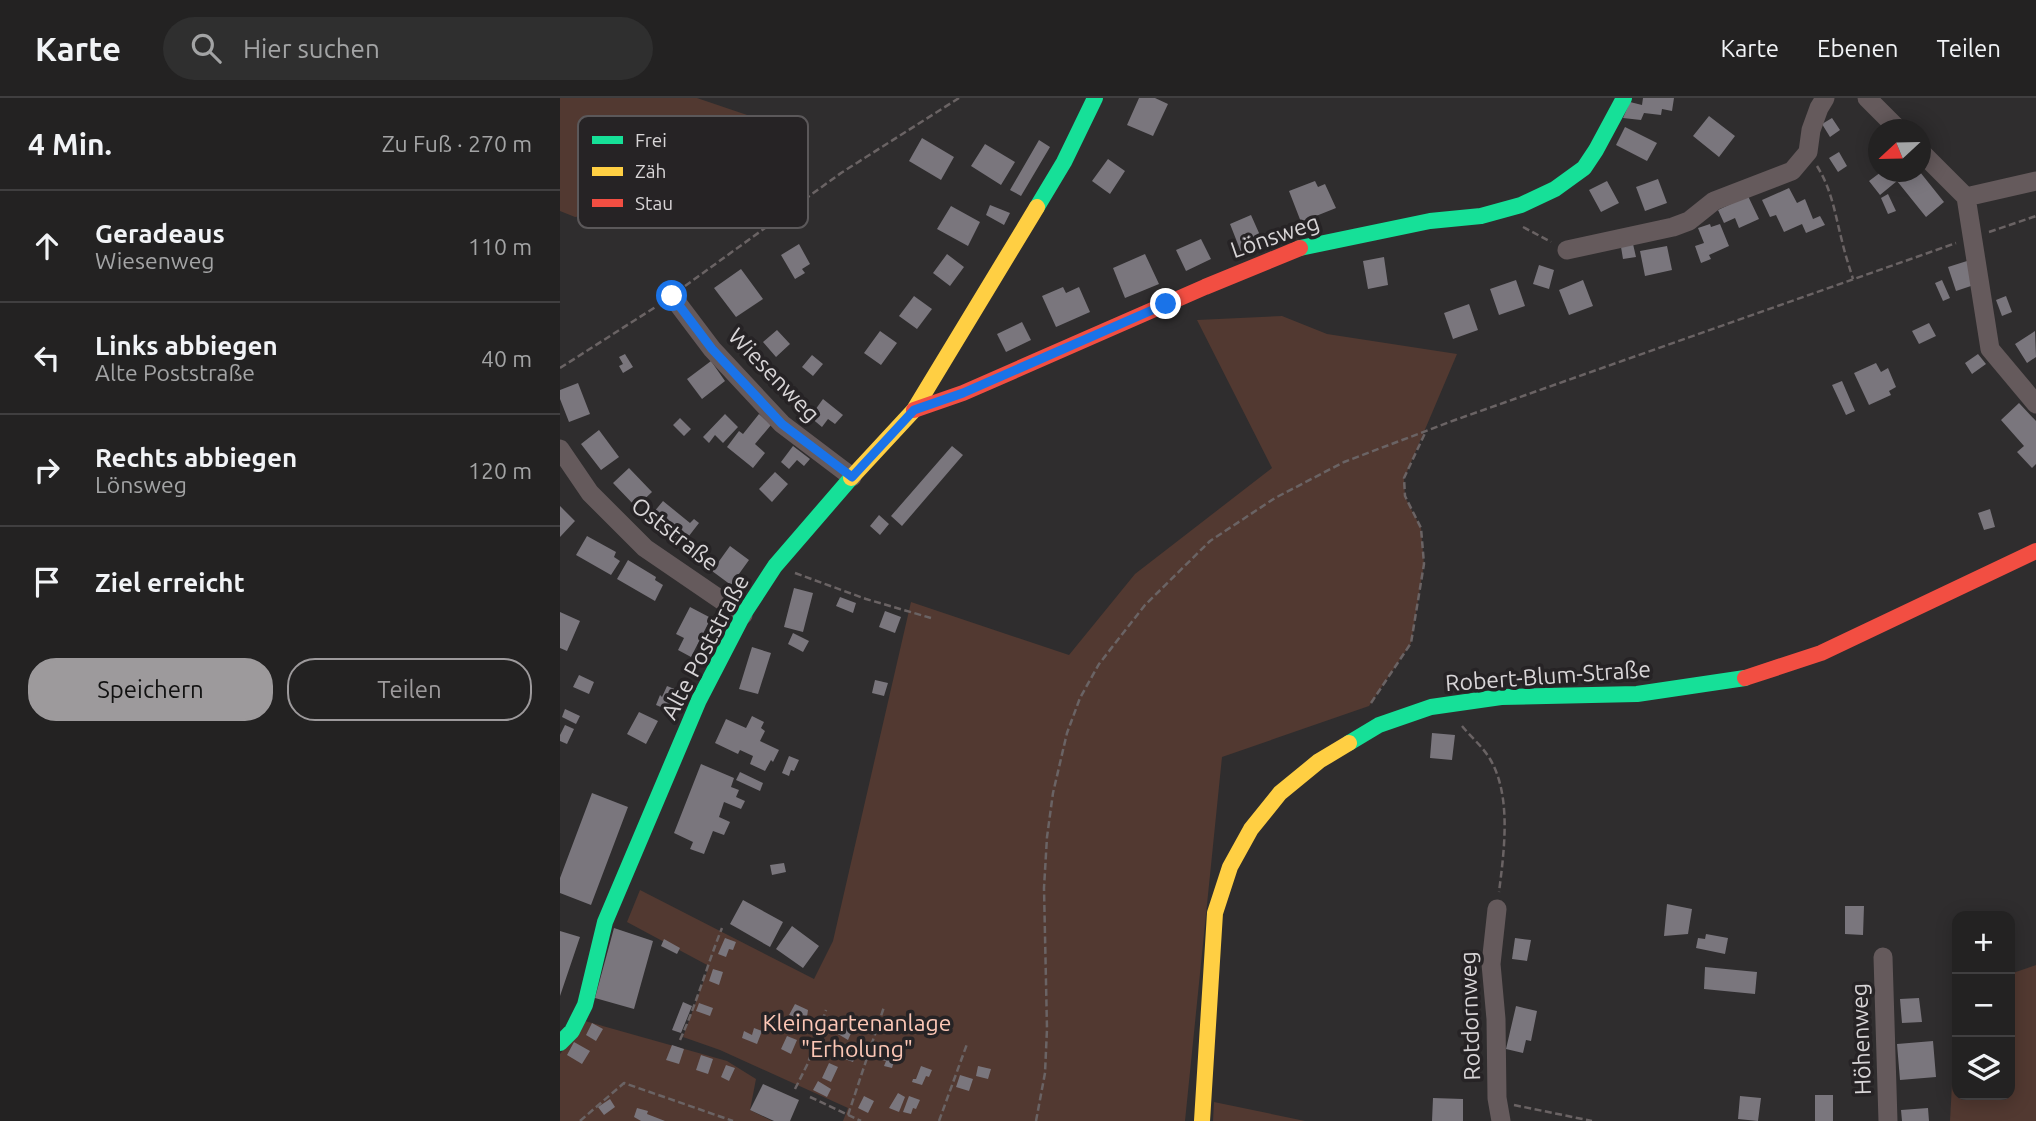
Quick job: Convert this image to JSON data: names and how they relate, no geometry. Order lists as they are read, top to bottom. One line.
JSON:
{"streets":{"street":["Lönsweg","Wiesenweg","Oststraße","Alte Poststraße","Robert-Blum-Straße","Rotdornweg","Höhenweg"]},"crossings":[["Lönsweg","Alte Poststraße"],["Wiesenweg","Alte Poststraße"],["Oststraße","Alte Poststraße"]],"parks":["Kleingartenanlage \"Erholung\""],"legend":["Frei","Zäh","Stau"],"north":"left","page":{"header":"Karte","search":"Hier suchen","nav":["Karte","Ebenen","Teilen"],"heading":["4 Min.","Zu Fuß · 270 m"],"list":[["Geradeaus","Wiesenweg","110 m"],["Links abbiegen","Alte Poststraße","40 m"],["Rechts abbiegen","Lönsweg","120 m"],"Ziel erreicht"],"buttons":["Speichern","Teilen"],"map_buttons":["+","−"]}}
